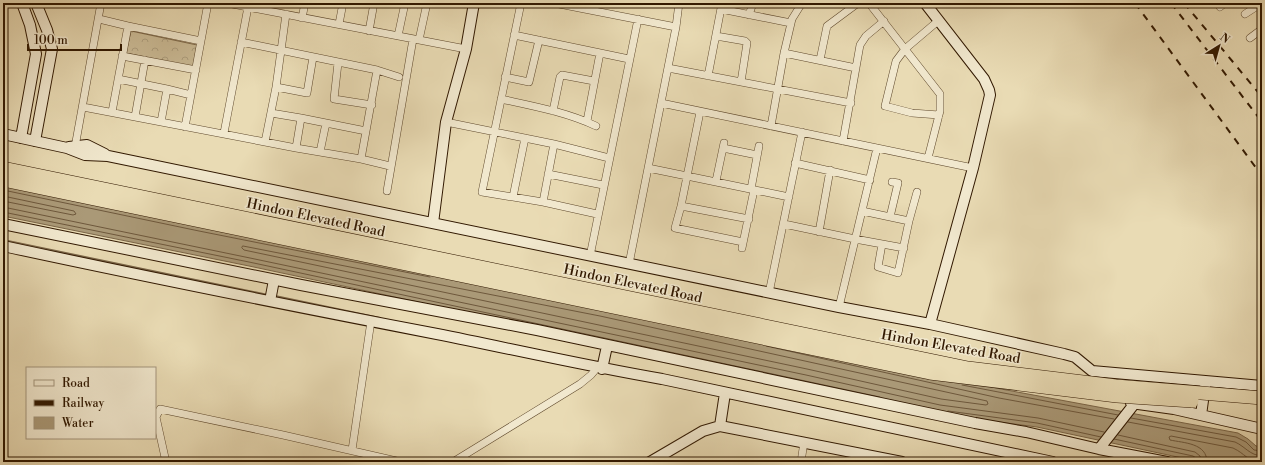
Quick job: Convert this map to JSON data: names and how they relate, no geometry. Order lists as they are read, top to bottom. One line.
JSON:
{"streets":{"highway":["Hindon Elevated Road"]},"legend":["Road","Railway","Water"],"scale_bar":"100 m","north":"top right"}
